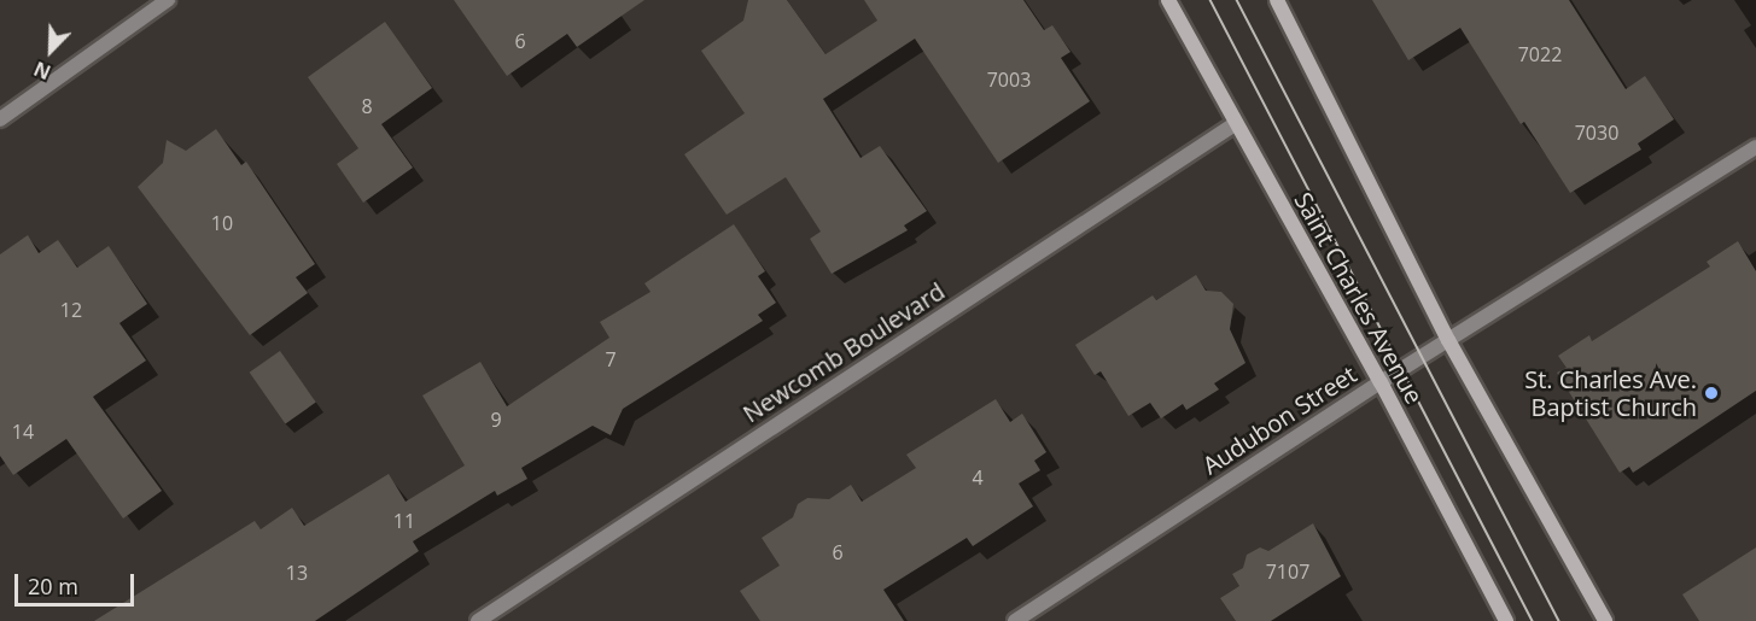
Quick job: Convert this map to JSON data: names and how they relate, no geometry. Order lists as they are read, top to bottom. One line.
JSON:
{"streets":{"main road":["Saint Charles Avenue"],"street":["Newcomb Boulevard","Audubon Street"]},"crossings":[["Saint Charles Avenue","Newcomb Boulevard"],["Saint Charles Avenue","Audubon Street"]],"places":["St. Charles Ave. Baptist Church"],"house_numbers":["6","7022","7003","8","7030","10","12","7","9","14","4","11","6","7107","13"],"scale_bar":"20 m","north":"bottom left"}
